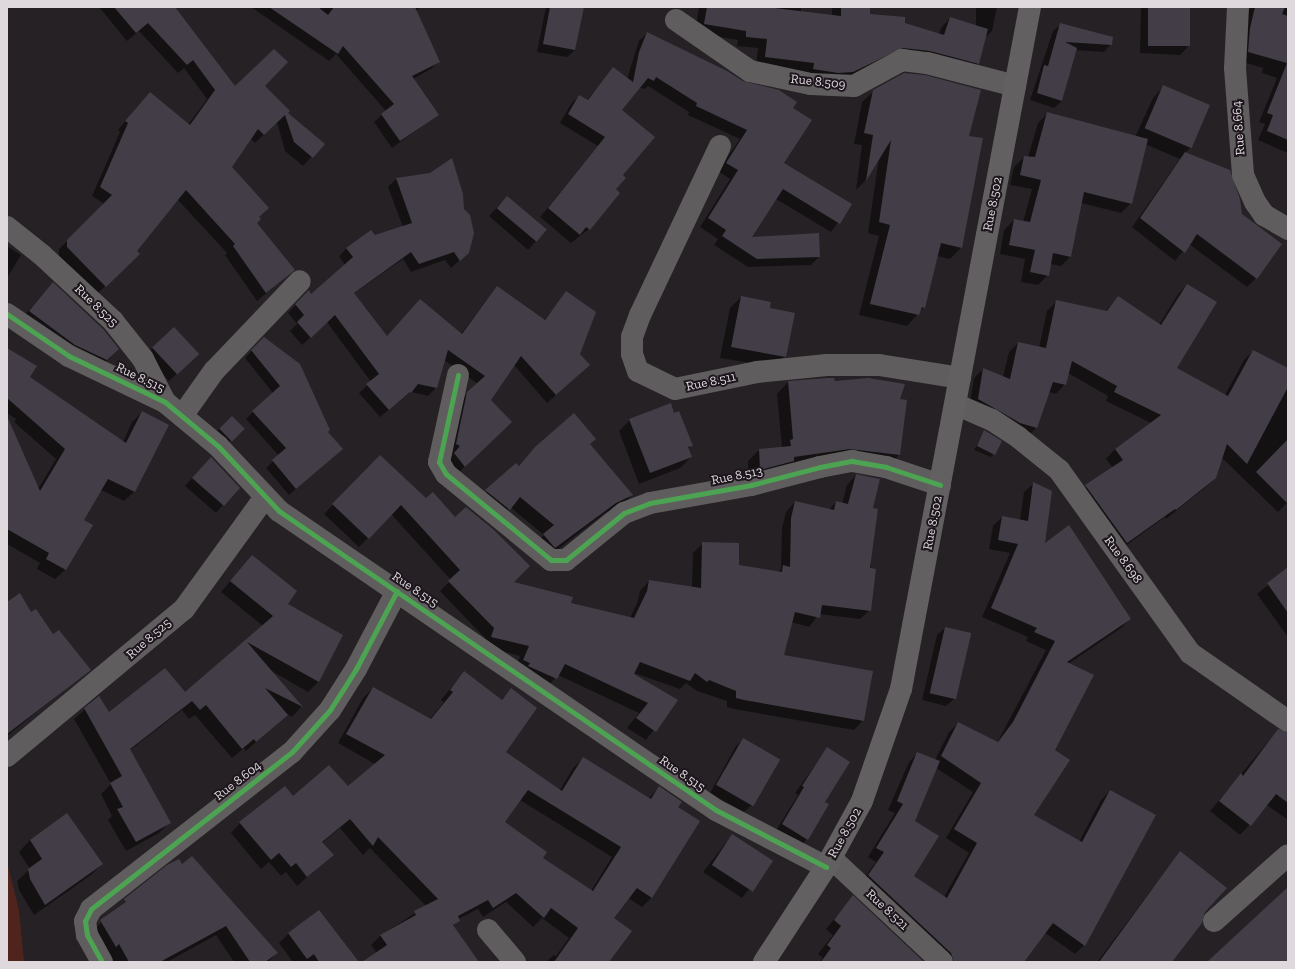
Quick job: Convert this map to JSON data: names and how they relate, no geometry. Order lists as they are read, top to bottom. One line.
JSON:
{"streets":{"main road":["Rue 8.502"],"street":["Rue 8.509","Rue 8.664","Rue 8.525","Rue 8.515","Rue 8.511","Rue 8.513","Rue 8.698","Rue 8.604","Rue 8.521"]},"crossings":[["Rue 8.509","Rue 8.502"],["Rue 8.502","Rue 8.515"],["Rue 8.502","Rue 8.511"],["Rue 8.502","Rue 8.513"],["Rue 8.502","Rue 8.698"],["Rue 8.502","Rue 8.521"],["Rue 8.525","Rue 8.515"],["Rue 8.515","Rue 8.604"],["Rue 8.515","Rue 8.521"]]}
